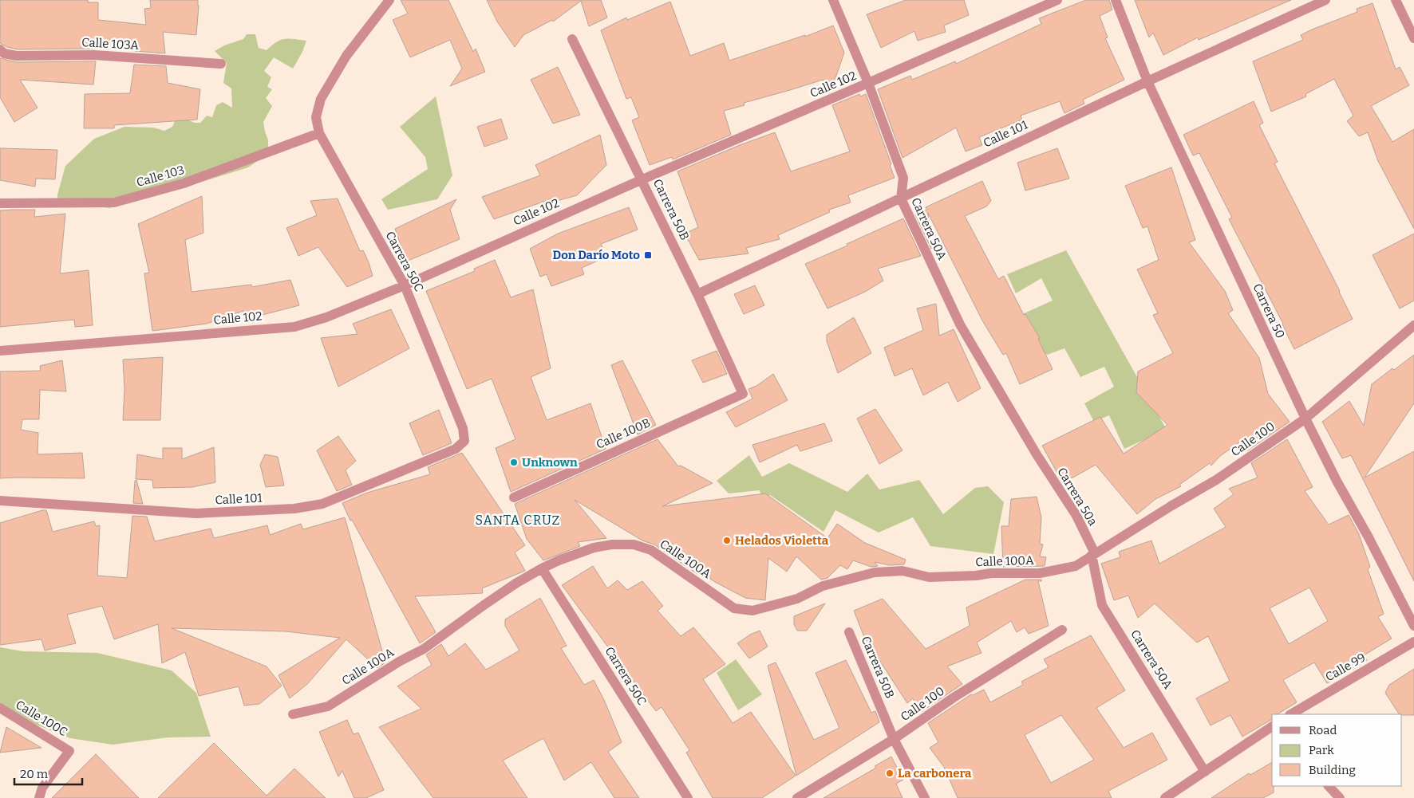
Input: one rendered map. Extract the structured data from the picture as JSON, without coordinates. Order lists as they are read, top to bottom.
{
  "streets": {
    "street": [
      "Calle 103A",
      "Calle 102",
      "Calle 101",
      "Calle 103",
      "Carrera 50B",
      "Carrera 50A",
      "Carrera 50C",
      "Carrera 50",
      "Calle 100B",
      "Calle 100",
      "Carrera 50a",
      "Calle 100A",
      "Calle 99",
      "Calle 100C"
    ]
  },
  "crossings": [
    ["Calle 102", "Carrera 50B"],
    ["Calle 102", "Carrera 50A"],
    ["Calle 102", "Carrera 50C"],
    ["Calle 101", "Carrera 50B"],
    ["Calle 101", "Carrera 50A"],
    ["Calle 101", "Carrera 50C"],
    ["Calle 101", "Carrera 50"],
    ["Calle 103", "Carrera 50C"],
    ["Carrera 50B", "Calle 100B"],
    ["Carrera 50B", "Calle 100"],
    ["Carrera 50A", "Calle 100"],
    ["Carrera 50A", "Carrera 50a"],
    ["Carrera 50A", "Calle 100A"],
    ["Carrera 50C", "Calle 100A"],
    ["Carrera 50", "Calle 100"],
    ["Calle 100", "Carrera 50a"],
    ["Calle 100", "Calle 100A"],
    ["Carrera 50a", "Calle 100A"]
  ],
  "districts": ["SANTA CRUZ"],
  "places": {
    "transit": ["Don Darío Moto"],
    "other": ["Unknown", "Helados Violetta", "La carbonera"]
  },
  "legend": ["Road", "Park", "Building"],
  "scale_bar": "20 m"
}
